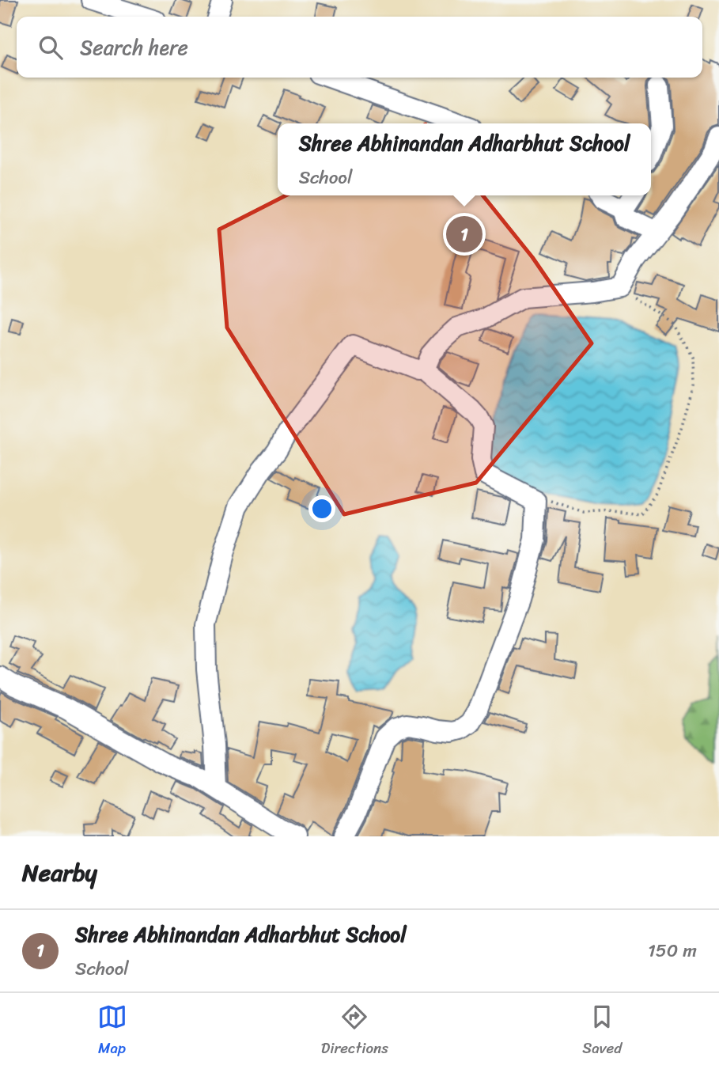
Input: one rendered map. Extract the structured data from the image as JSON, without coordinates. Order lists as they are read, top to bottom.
{
  "page": {
    "search": "Search here",
    "popup": ["Shree Abhinandan Adharbhut School", "School"],
    "pins": "1",
    "heading": "Nearby",
    "list": [
      {
        "mark": "1",
        "name": "Shree Abhinandan Adharbhut School",
        "note": "School",
        "value": "150 m"
      }
    ],
    "nav": ["Map", "Directions", "Saved"]
  }
}
